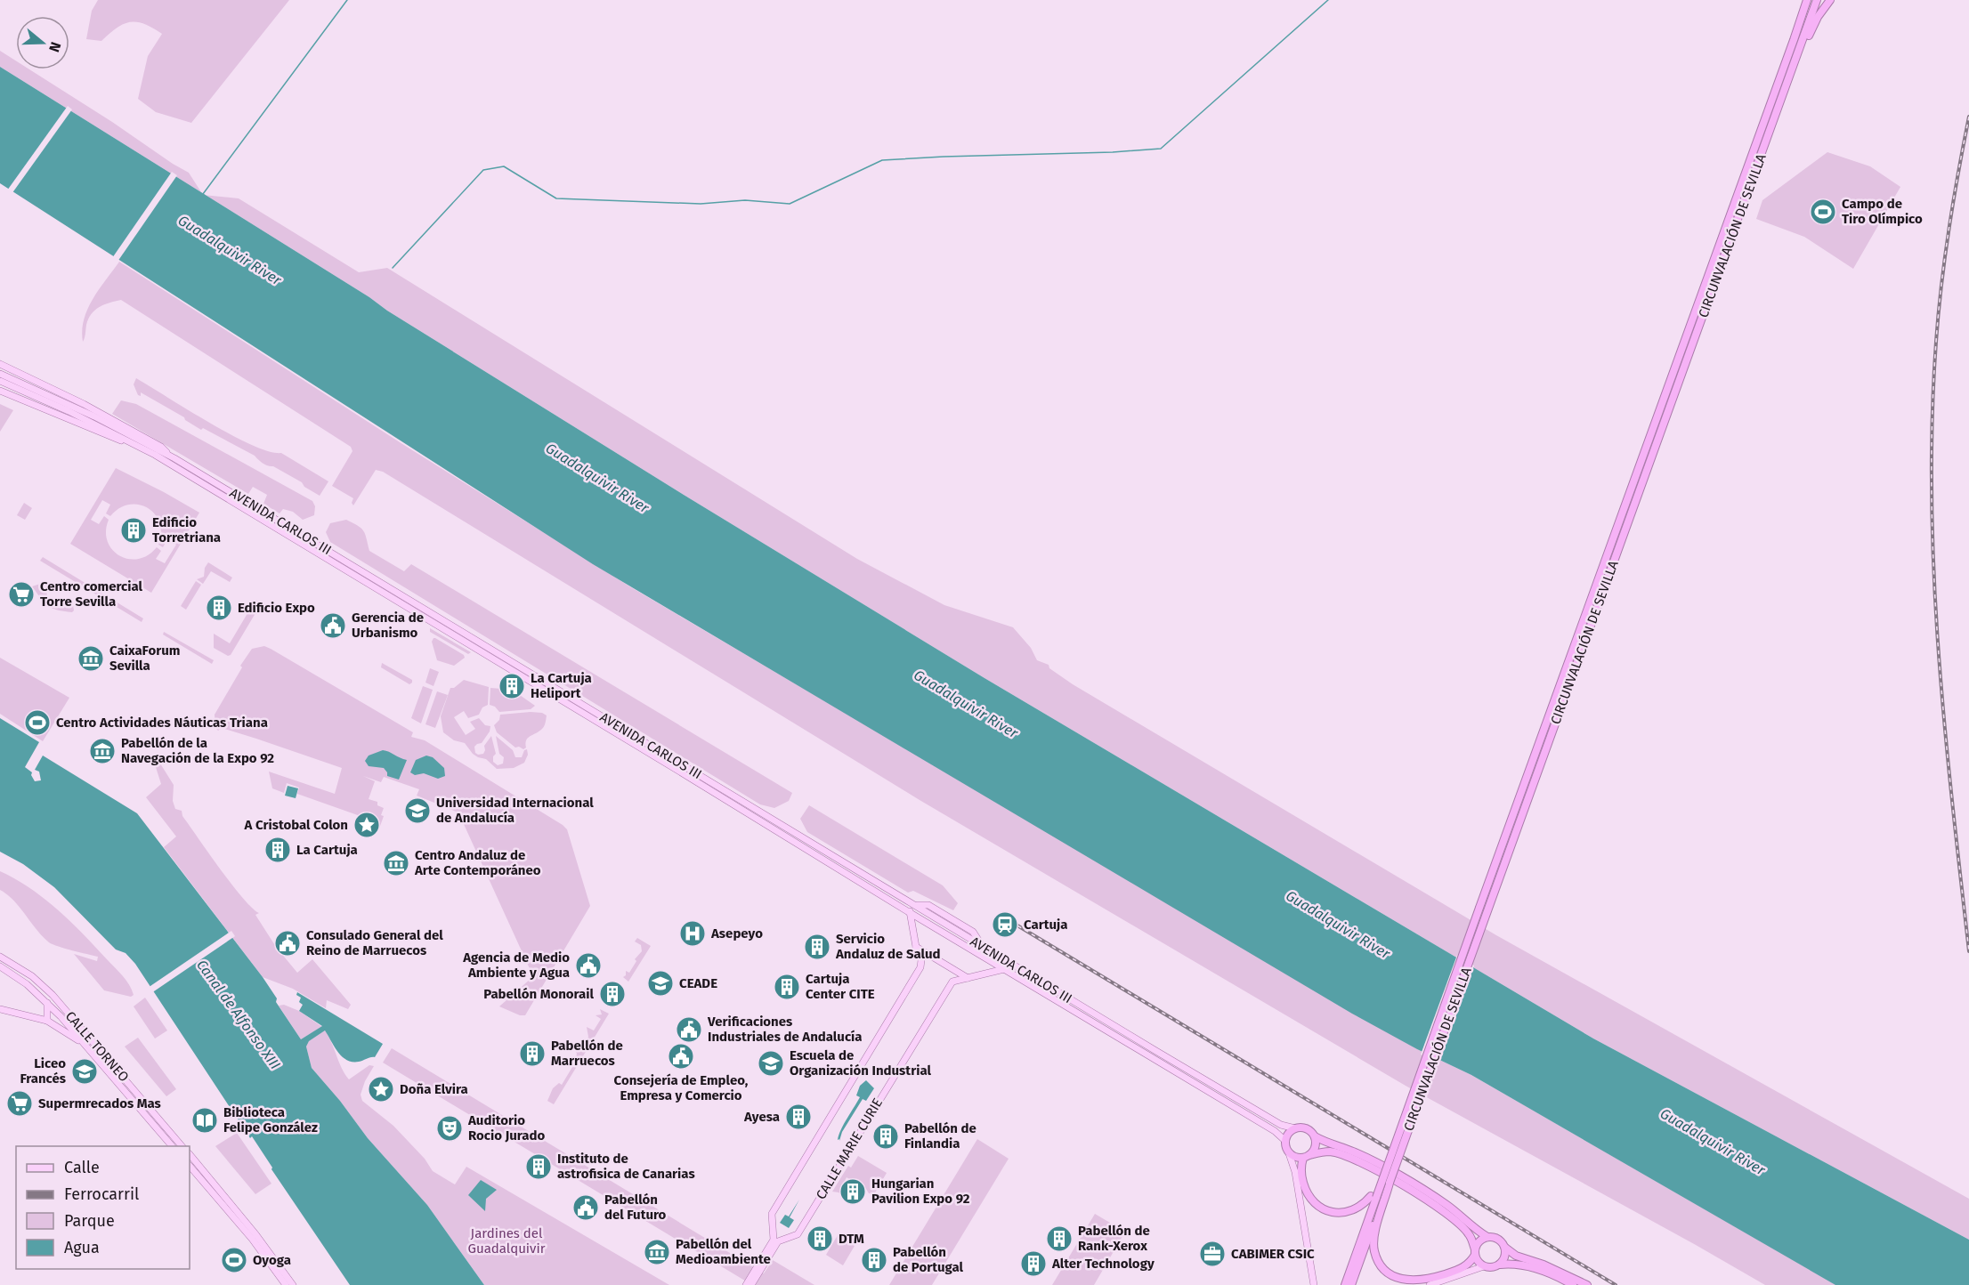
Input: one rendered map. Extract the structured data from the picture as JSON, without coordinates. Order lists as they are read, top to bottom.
{
  "streets": {
    "highway": ["CIRCUNVALACIÓN DE SEVILLA"],
    "main road": ["AVENIDA CARLOS III", "CALLE TORNEO", "CALLE MARIE CURIE"]
  },
  "water": ["Guadalquivir River", "Canal de Alfonso XIII"],
  "parks": ["Jardines del Guadalquivir"],
  "places": {
    "sports": ["Campo de Tiro Olímpico", "Centro Actividades Náuticas Triana", "Oyoga"],
    "building": [
      "Edificio Torretriana",
      "Edificio Expo",
      "La Cartuja Heliport",
      "La Cartuja",
      "Servicio Andaluz de Salud",
      "Cartuja Center CITE",
      "Pabellón Monorail",
      "Pabellón de Marruecos",
      "Ayesa",
      "Pabellón de Finlandia",
      "Instituto de astrofisica de Canarias",
      "Hungarian Pavilion Expo 92",
      "DTM",
      "Pabellón de Rank-Xerox",
      "Pabellón de Portugal",
      "Alter Technology"
    ],
    "supermarket": ["Centro comercial Torre Sevilla", "Supermrecados Mas"],
    "public building": [
      "Gerencia de Urbanismo",
      "Consulado General del Reino de Marruecos",
      "Agencia de Medio Ambiente y Agua",
      "Verificaciones Industriales de Andalucía",
      "Consejería de Empleo, Empresa y Comercio",
      "Pabellón del Futuro"
    ],
    "museum": [
      "CaixaForum Sevilla",
      "Pabellón de la Navegación de la Expo 92",
      "Centro Andaluz de Arte Contemporáneo",
      "Pabellón del Medioambiente"
    ],
    "school or university": [
      "Universidad Internacional de Andalucía",
      "CEADE",
      "Escuela de Organización Industrial",
      "Liceo Francés"
    ],
    "place": ["A Cristobal Colon", "Doña Elvira"],
    "station": ["Cartuja"],
    "hospital": ["Asepeyo"],
    "library": ["Biblioteca Felipe González"],
    "theatre": ["Auditorio Rocio Jurado"],
    "office": ["CABIMER CSIC"]
  },
  "legend": [
    "Calle",
    "Ferrocarril",
    "Parque",
    "Agua"
  ],
  "north": "right"
}
